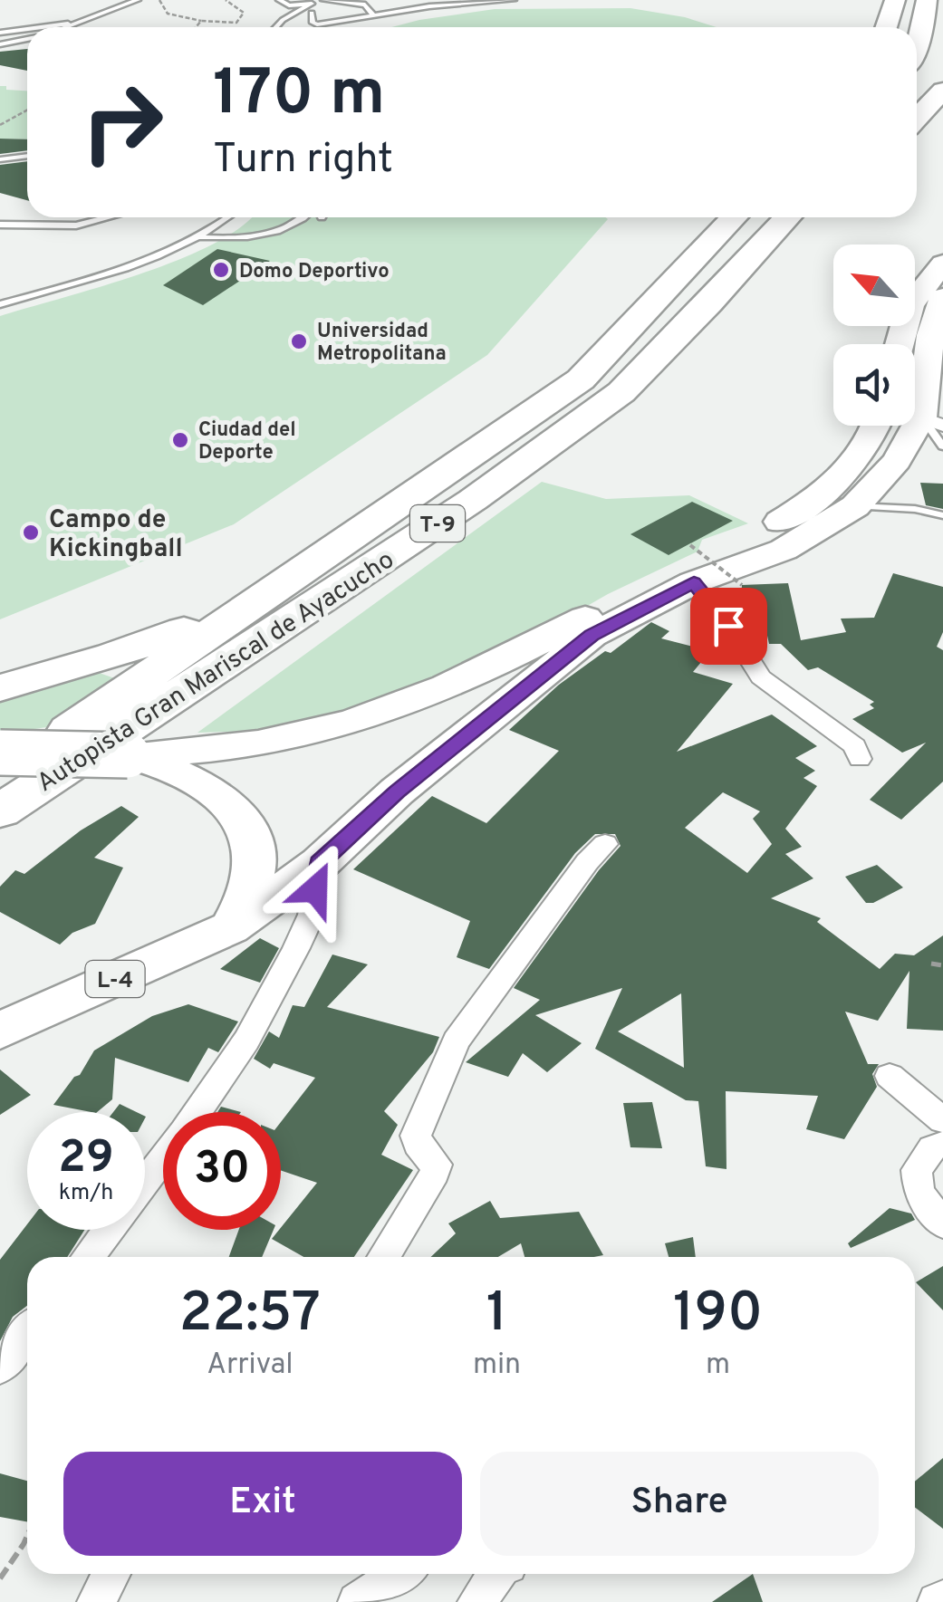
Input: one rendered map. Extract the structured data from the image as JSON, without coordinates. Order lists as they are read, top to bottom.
{
  "streets": {
    "highway": ["T-9", "Autopista Gran Mariscal de Ayacucho"],
    "main road": ["L-4"]
  },
  "places": [
    "Domo Deportivo",
    "Universidad Metropolitana",
    "Ciudad del Deporte",
    "Campo de Kickingball"
  ],
  "north": "top left",
  "page": {
    "turn": ["170 m", "Turn right"],
    "speed": "29 km/h",
    "limit": "30",
    "eta": [
      "22:57",
      "Arrival",
      "1",
      "min",
      "190",
      "m"
    ],
    "buttons": ["Exit", "Share"]
  }
}
